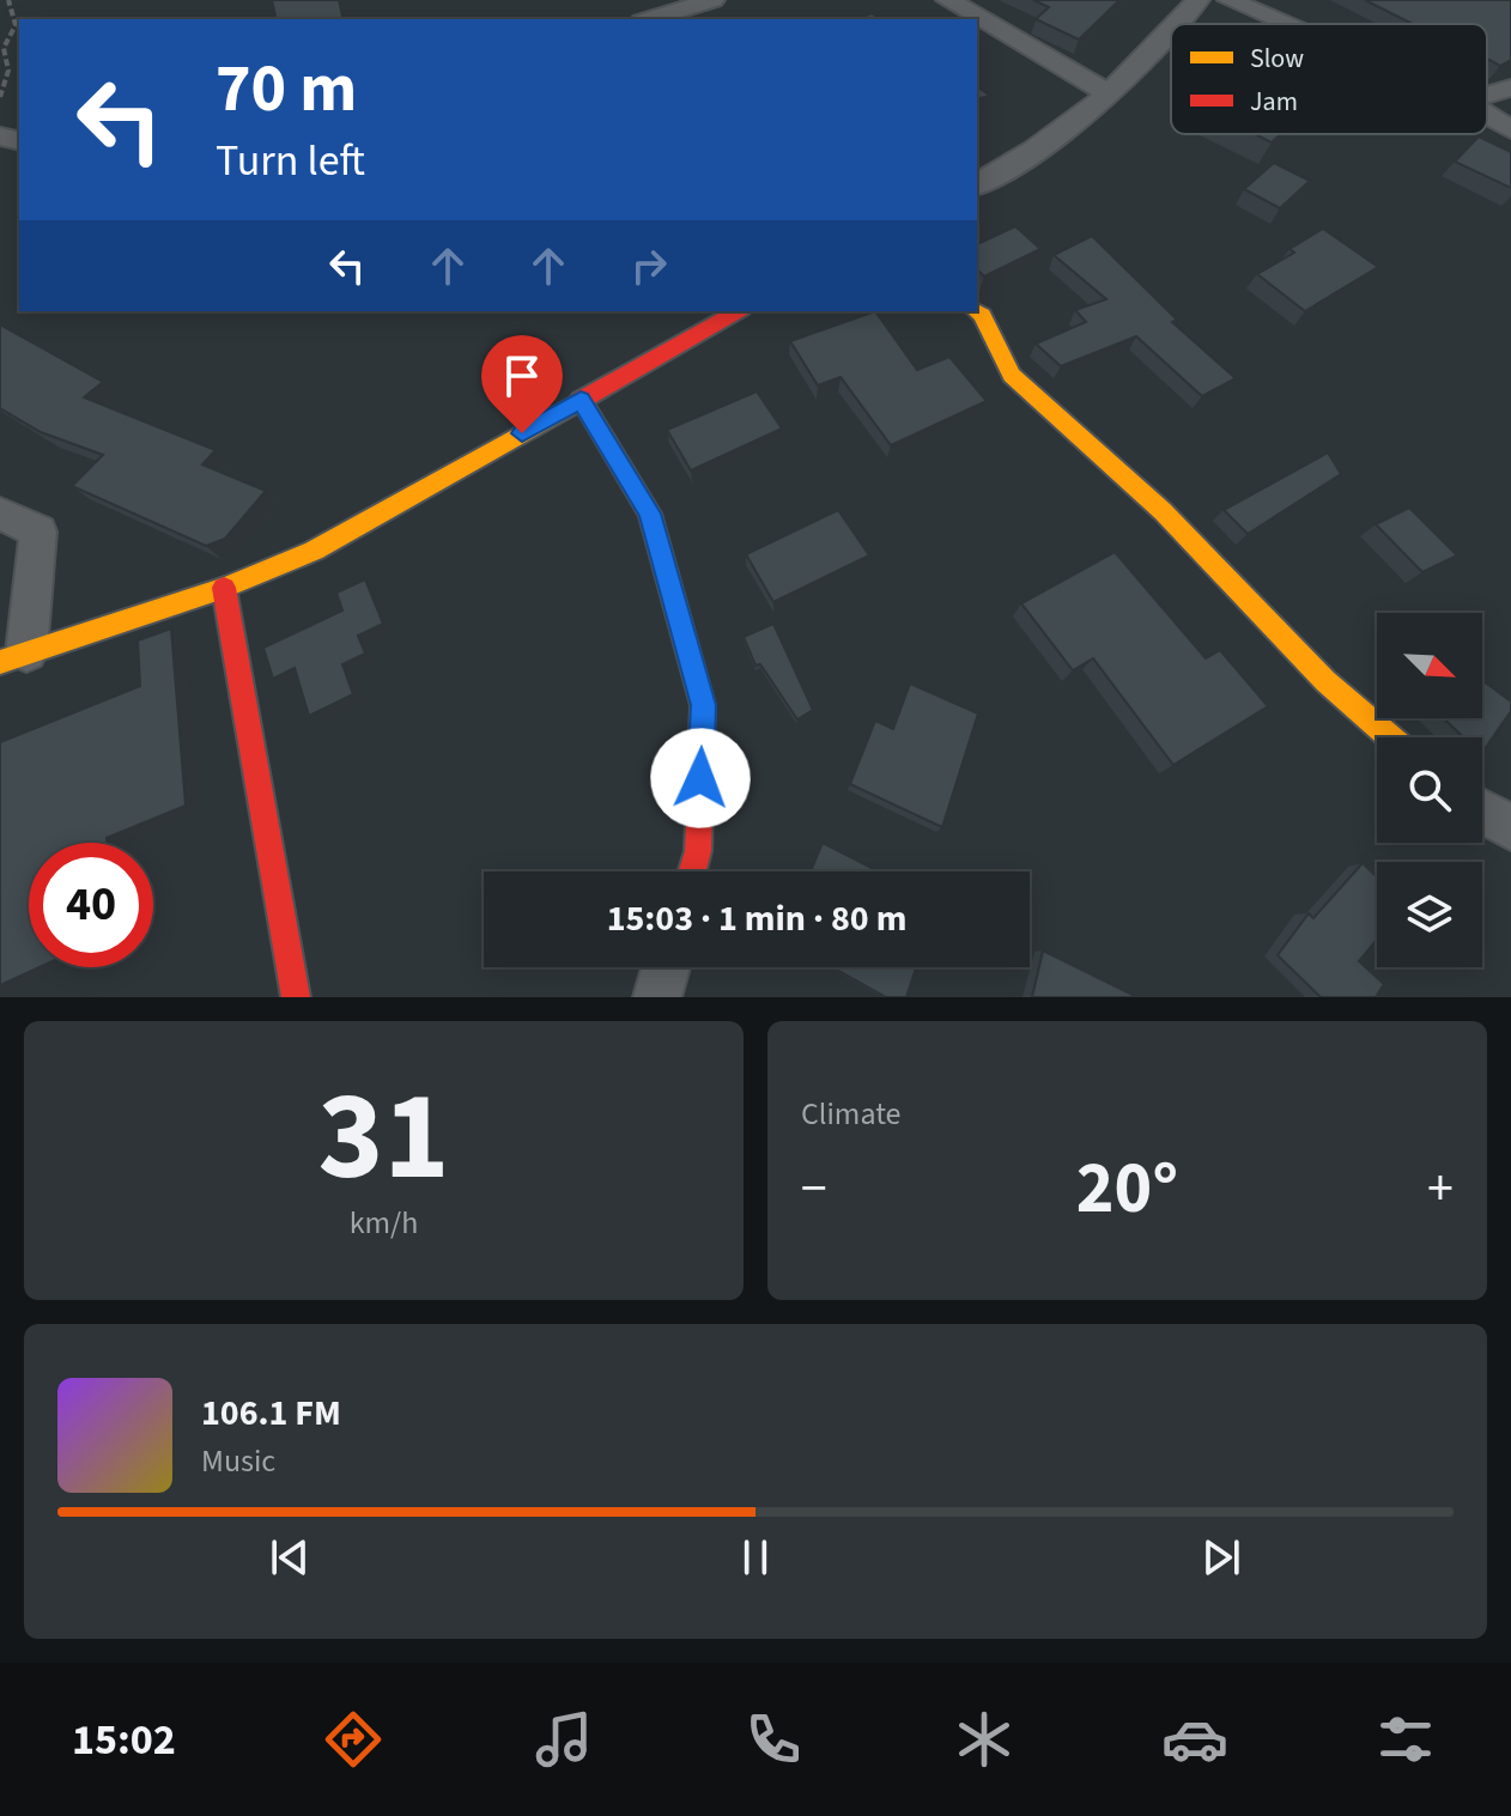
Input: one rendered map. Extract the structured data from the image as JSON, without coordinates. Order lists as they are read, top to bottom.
{
  "legend": ["Slow", "Jam"],
  "north": "bottom right",
  "page": {
    "turn": ["70 m", "Turn left"],
    "limit": "40",
    "trip": "15:03 · 1 min · 80 m",
    "tile": [
      ["31", "km/h"],
      "Climate"
    ],
    "heat": ["−", "20°", "+"],
    "song": ["106.1 FM", "Music"],
    "tabs": "15:02"
  }
}
